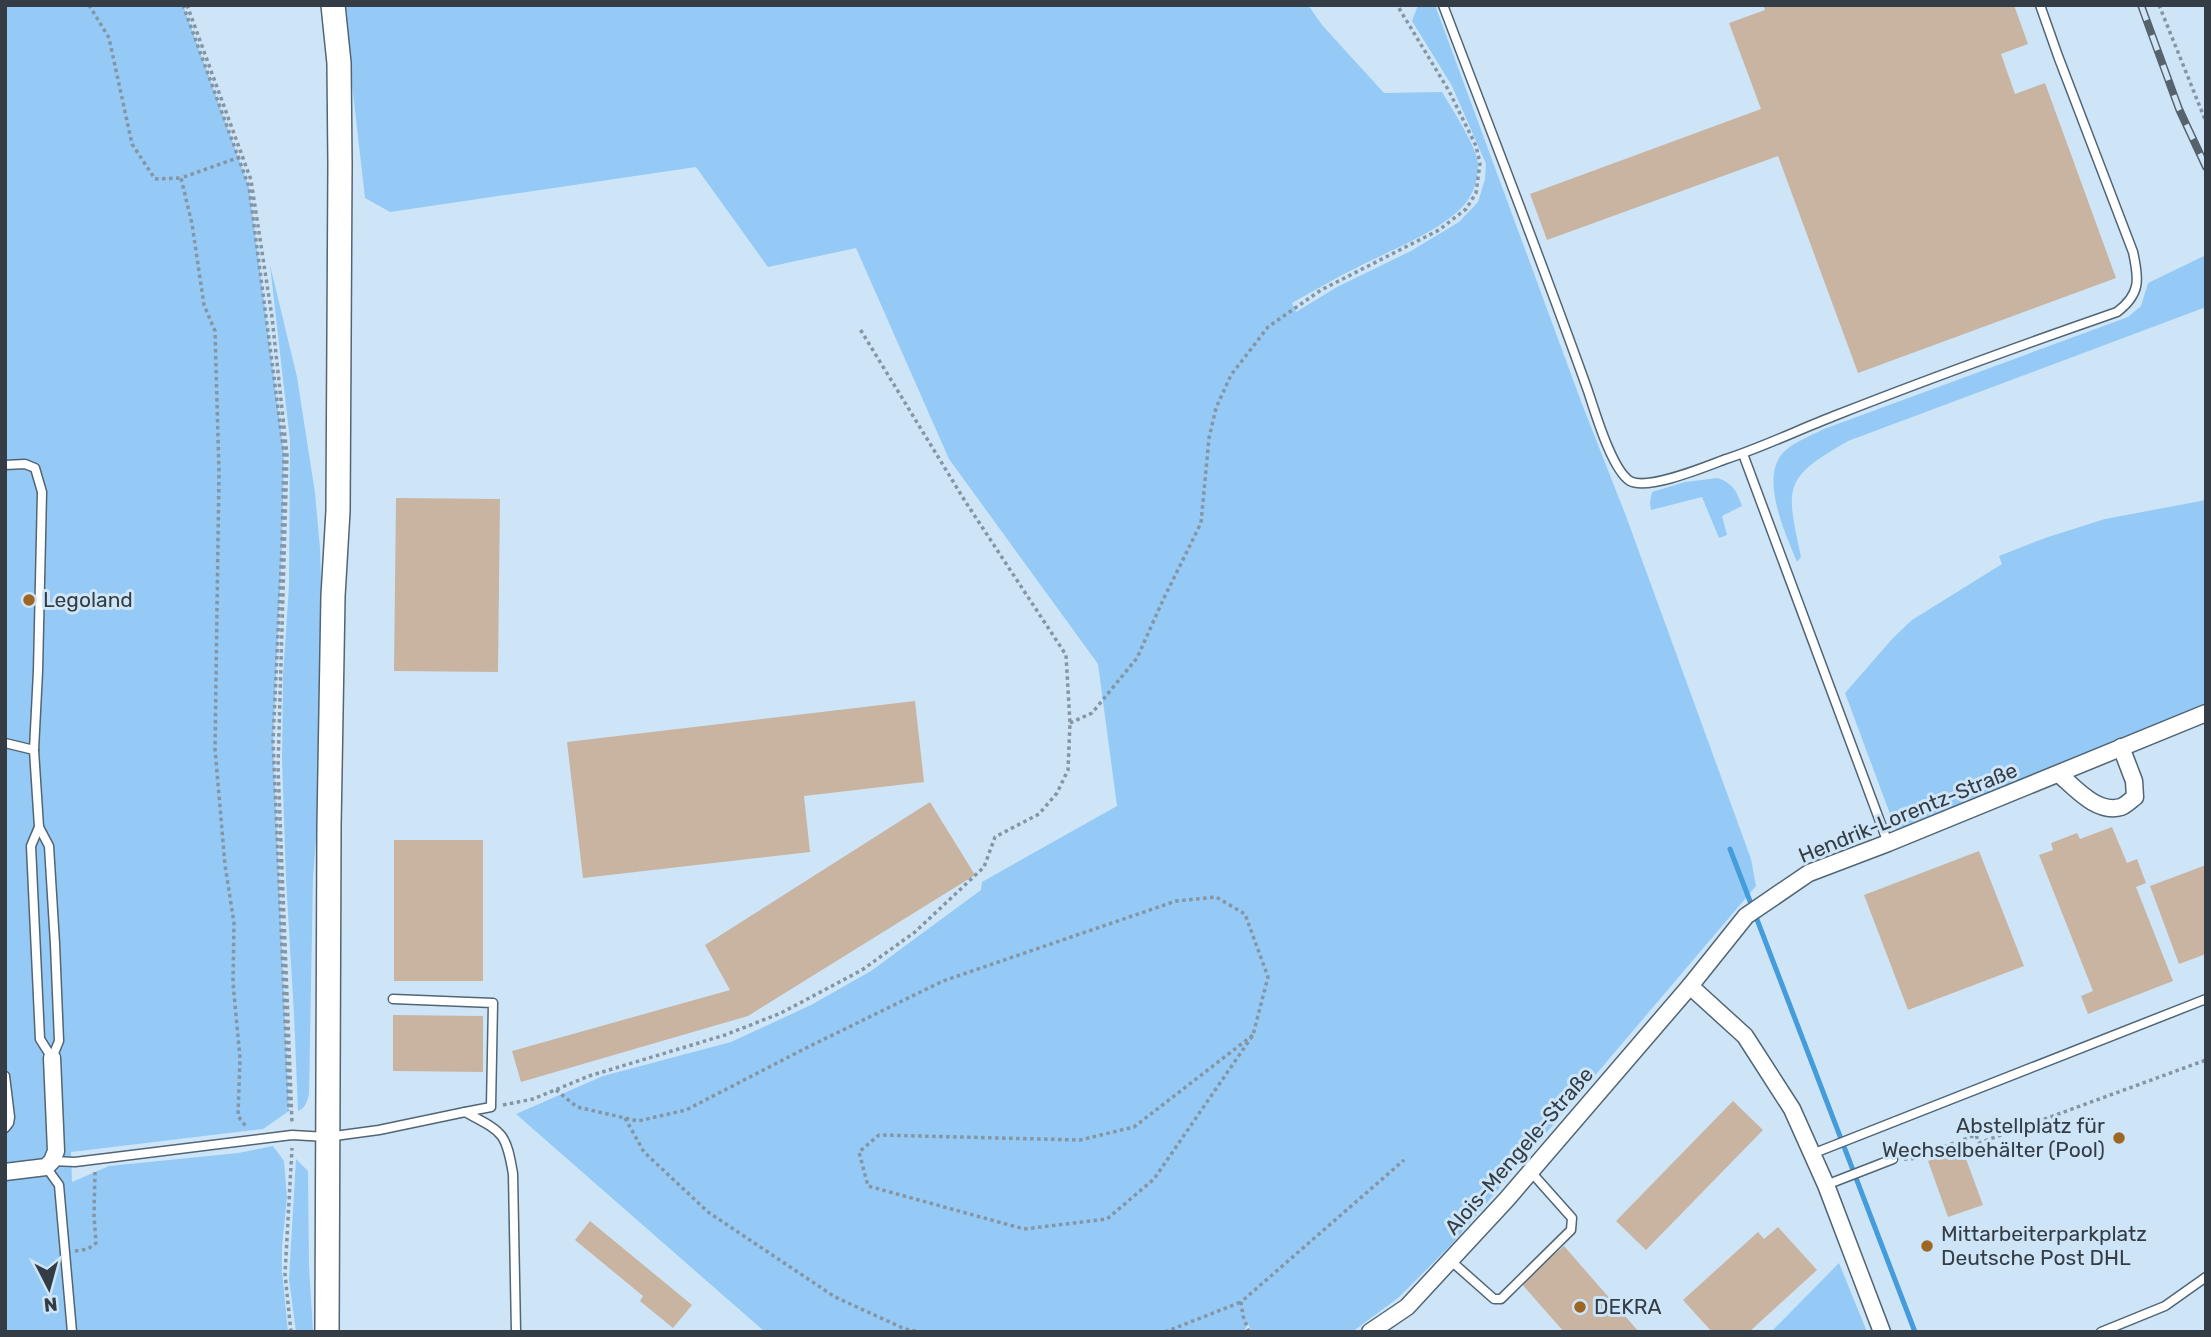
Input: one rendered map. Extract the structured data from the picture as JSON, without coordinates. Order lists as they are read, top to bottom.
{
  "streets": {
    "street": ["Hendrik-Lorentz-Straße", "Alois-Mengele-Straße"]
  },
  "crossings": [
    ["Hendrik-Lorentz-Straße", "Alois-Mengele-Straße"]
  ],
  "places": [
    "Legoland",
    "Abstellplatz für Wechselbehälter (Pool)",
    "Mittarbeiterparkplatz Deutsche Post DHL",
    "DEKRA"
  ],
  "north": "bottom"
}
